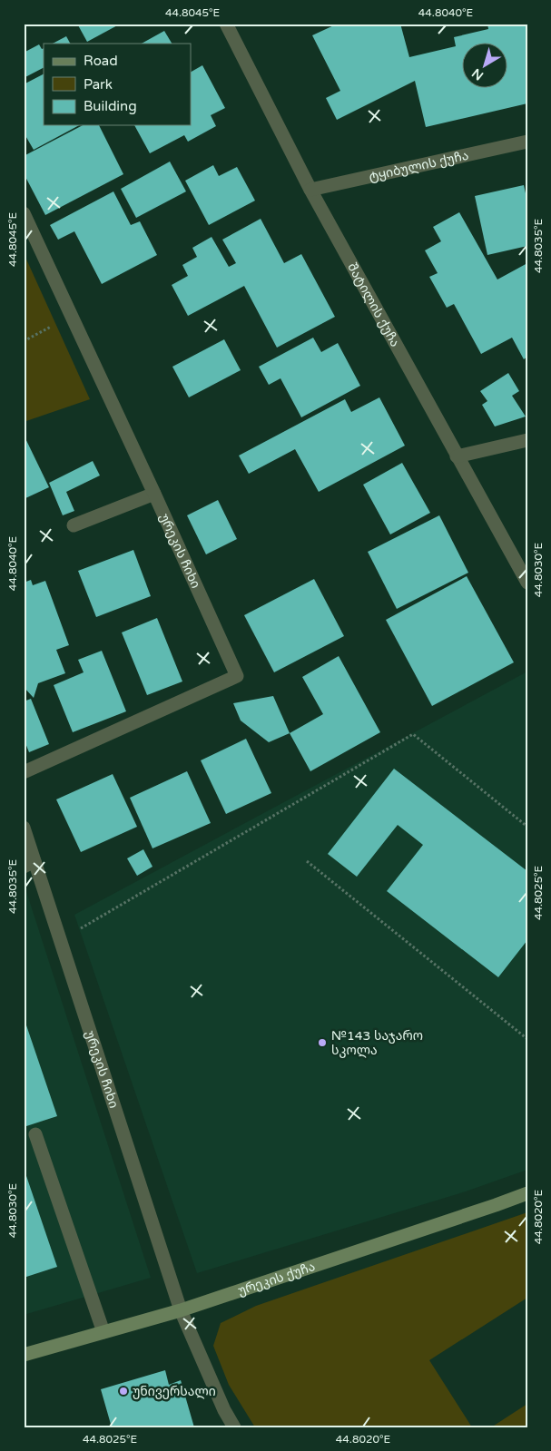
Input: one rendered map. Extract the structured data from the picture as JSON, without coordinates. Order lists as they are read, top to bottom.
{
  "streets": {
    "street": [
      "ტყიბულის ქუჩა",
      "შატილის ქუჩა",
      "ურეკის ჩიხი",
      "ურეკის ქუჩა"
    ]
  },
  "crossings": [
    ["ტყიბულის ქუჩა", "შატილის ქუჩა"],
    ["ურეკის ჩიხი", "ურეკის ქუჩა"]
  ],
  "places": ["№143 საჯარო სკოლა", "უნივერსალი"],
  "legend": ["Road", "Park", "Building"],
  "north": "bottom left",
  "coordinates": [
    "44.8045°E",
    "44.8040°E",
    "44.8035°E",
    "44.8030°E",
    "44.8025°E",
    "44.8020°E"
  ]
}
